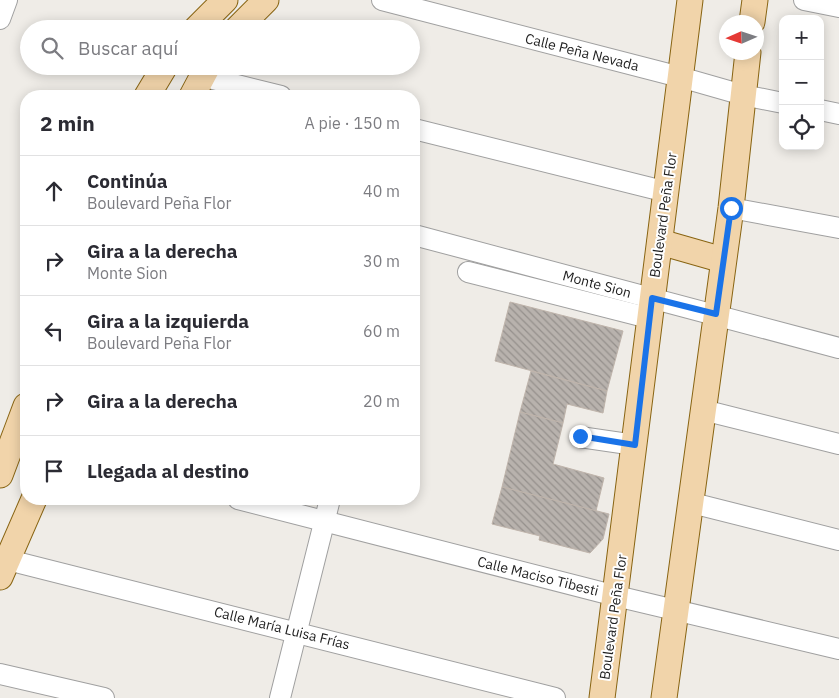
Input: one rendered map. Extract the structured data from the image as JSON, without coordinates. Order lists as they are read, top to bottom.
{
  "streets": {
    "main road": ["Boulevard Peña Flor"],
    "street": [
      "Calle Peña Nevada",
      "Monte Sion",
      "Calle Maciso Tibesti",
      "Calle María Luisa Frías"
    ]
  },
  "crossings": [
    ["Calle Peña Nevada", "Boulevard Peña Flor"],
    ["Boulevard Peña Flor", "Monte Sion"],
    ["Boulevard Peña Flor", "Calle Maciso Tibesti"]
  ],
  "north": "left",
  "page": {
    "map_buttons": ["+", "−"],
    "search": "Buscar aquí",
    "heading": ["2 min", "A pie · 150 m"],
    "list": [
      ["Continúa", "Boulevard Peña Flor", "40 m"],
      ["Gira a la derecha", "Monte Sion", "30 m"],
      ["Gira a la izquierda", "Boulevard Peña Flor", "60 m"],
      ["Gira a la derecha", "20 m"],
      "Llegada al destino"
    ]
  }
}
